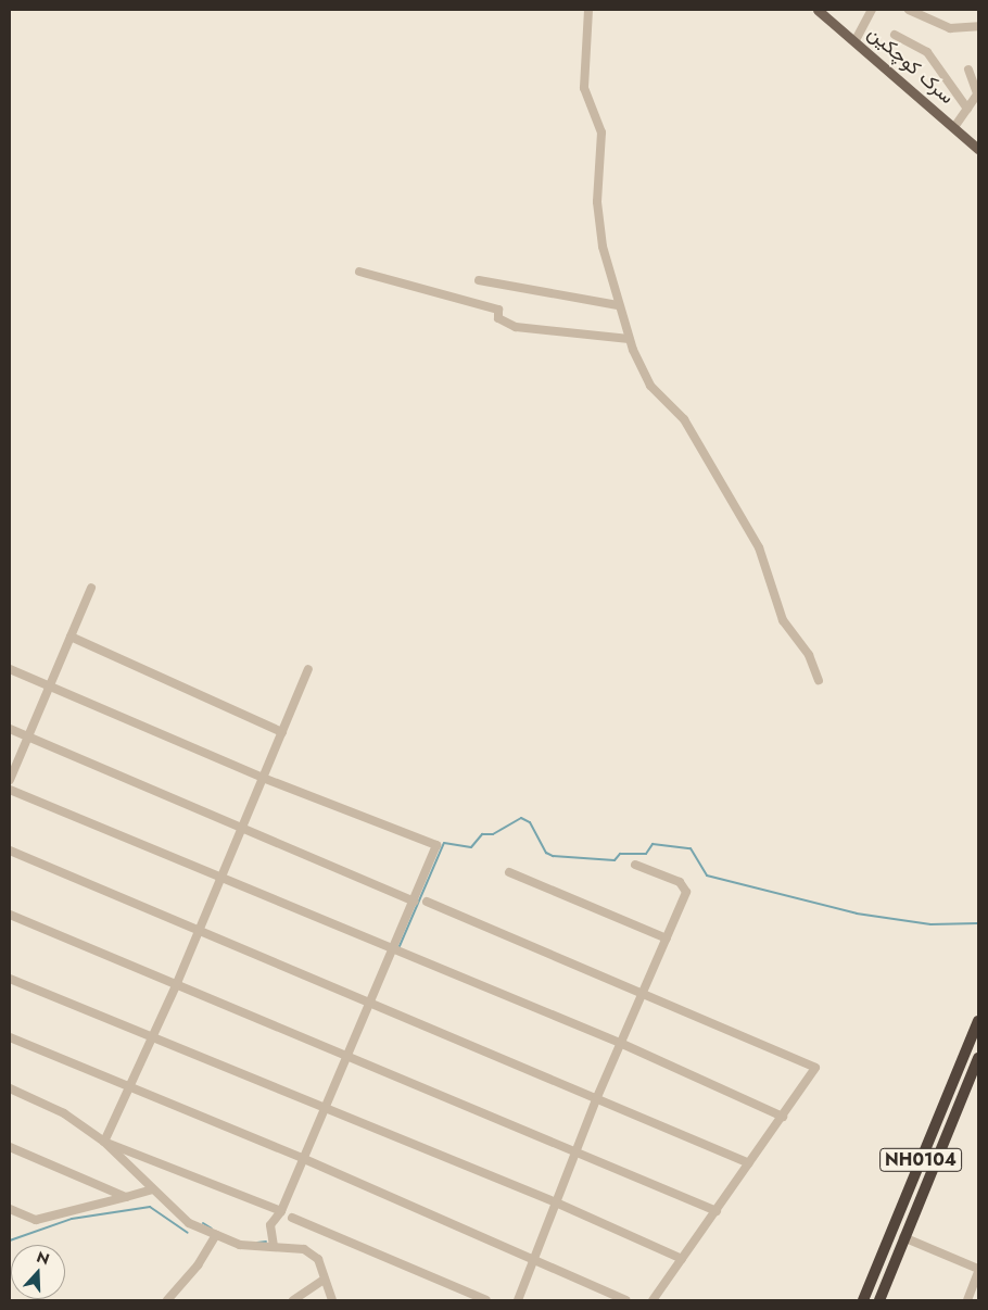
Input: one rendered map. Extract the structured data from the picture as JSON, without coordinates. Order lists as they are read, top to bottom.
{
  "streets": {
    "highway": ["NH0104"],
    "main road": ["سرک کوچکین"]
  },
  "north": "top"
}
